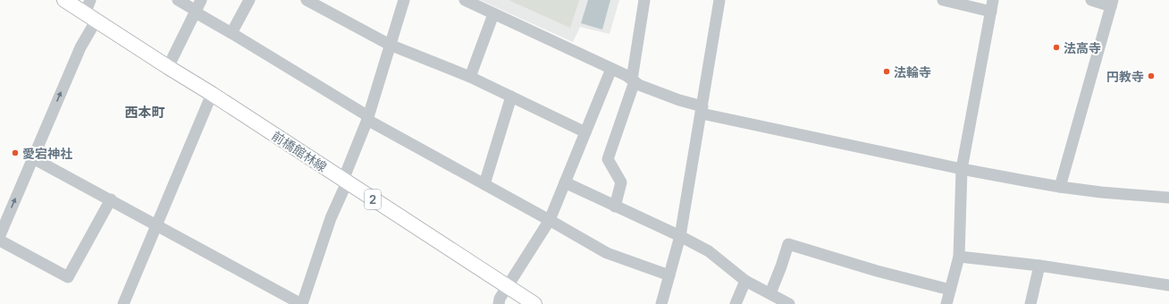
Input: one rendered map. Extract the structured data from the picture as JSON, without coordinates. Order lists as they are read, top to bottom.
{
  "streets": {
    "main road": ["前橋館林線", "2"]
  },
  "districts": ["西本町"],
  "places": [
    "法高寺",
    "法輪寺",
    "円教寺",
    "愛宕神社"
  ]
}
